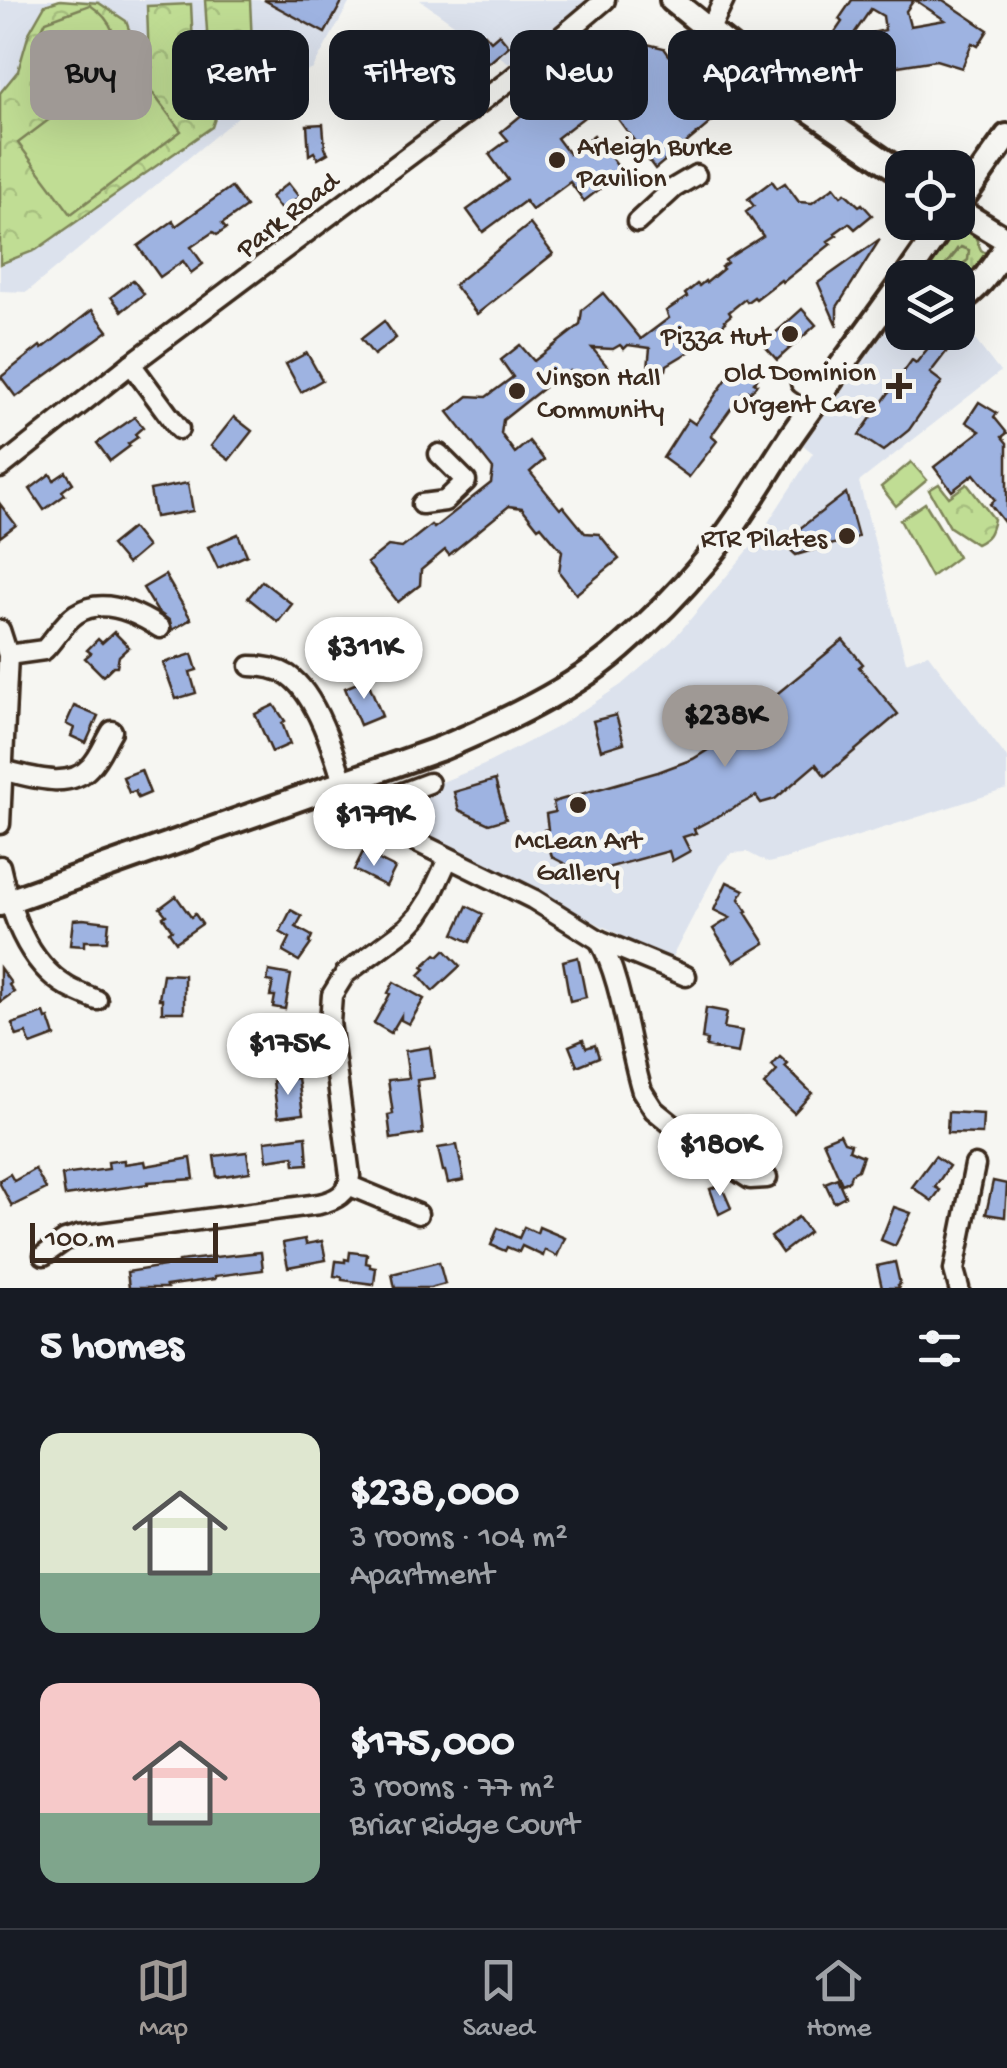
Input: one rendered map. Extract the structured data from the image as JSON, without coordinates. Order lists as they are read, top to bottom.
{
  "streets": {
    "street": ["Park Road"]
  },
  "places": {
    "other": [
      "Arleigh Burke Pavilion",
      "Pizza Hut",
      "Vinson Hall Community",
      "RTR Pilates",
      "McLean Art Gallery"
    ],
    "health": ["Old Dominion Urgent Care"]
  },
  "scale_bar": "100 m",
  "page": {
    "chip": [
      "Buy",
      "Rent",
      "Filters",
      "New",
      "Apartment"
    ],
    "price": [
      "$311K",
      "$238K",
      "$179K",
      "$175K",
      "$180K"
    ],
    "scale": "100 m",
    "heading": "5 homes",
    "list": [
      {
        "name": "$238,000",
        "note": "3 rooms · 104 m² · Apartment"
      },
      {
        "name": "$175,000",
        "note": "3 rooms · 77 m² · Briar Ridge Court"
      }
    ],
    "tabs": ["Map", "Saved", "Home"]
  }
}
